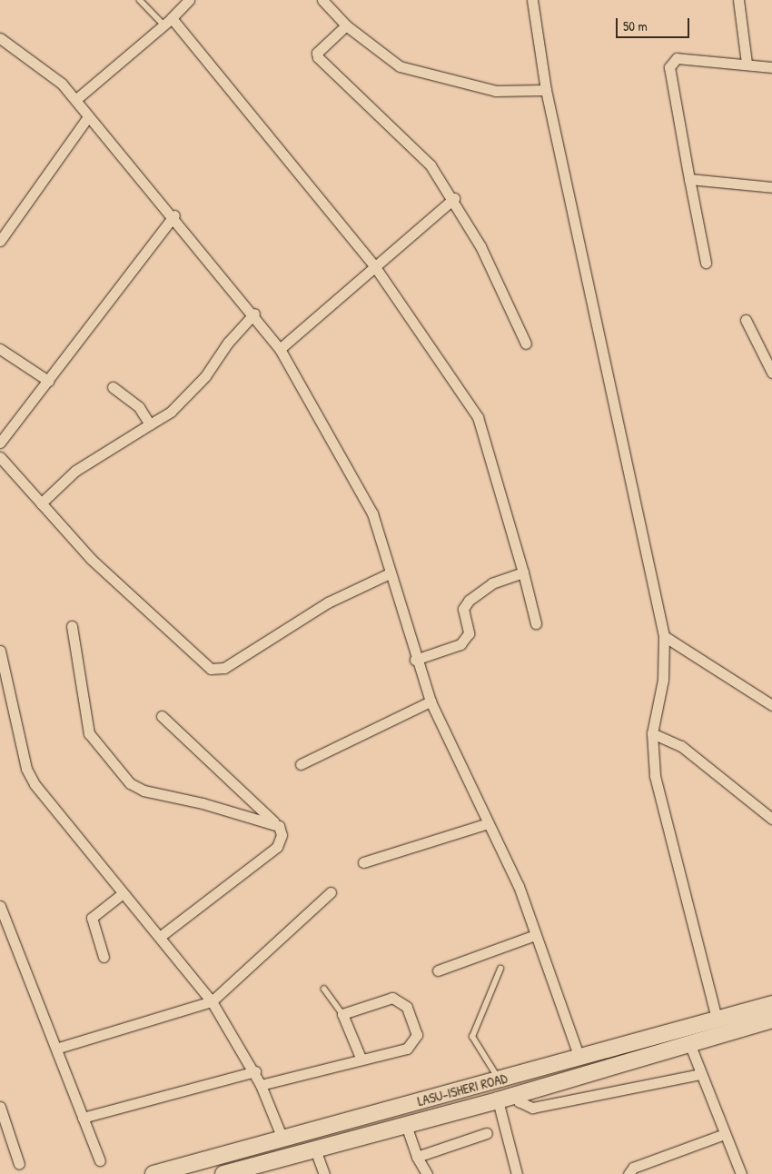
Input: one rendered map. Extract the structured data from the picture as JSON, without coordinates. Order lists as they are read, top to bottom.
{
  "streets": {
    "main road": ["LASU-ISHERI ROAD"]
  },
  "scale_bar": "50 m"
}
